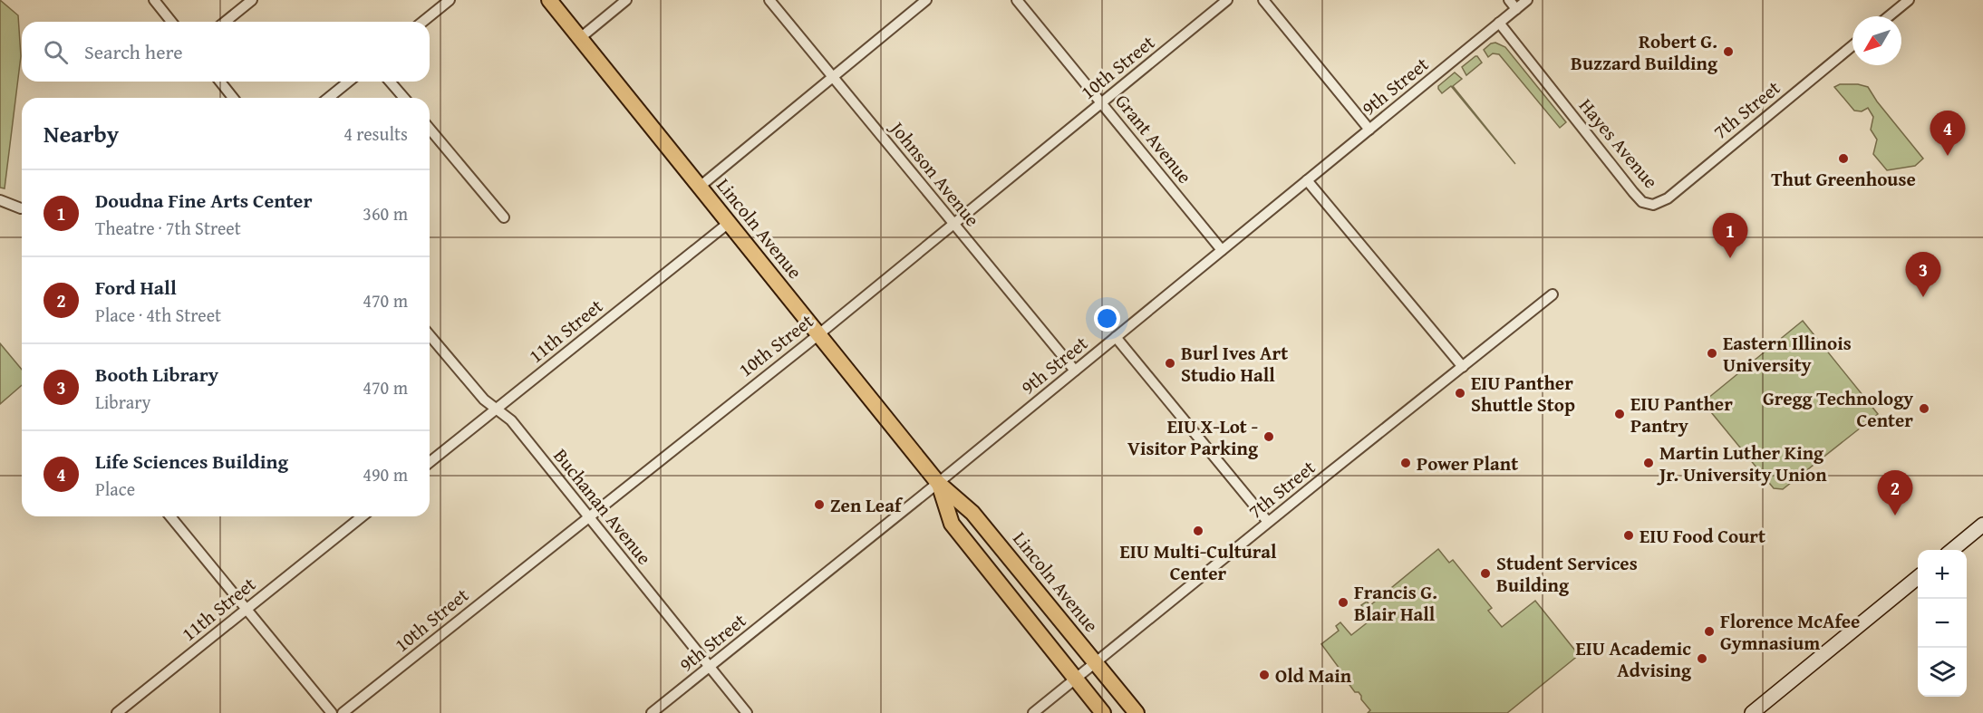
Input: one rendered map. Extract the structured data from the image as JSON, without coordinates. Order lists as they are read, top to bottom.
{
  "streets": {
    "main road": ["Lincoln Avenue"],
    "street": [
      "10th Street",
      "9th Street",
      "7th Street",
      "Grant Avenue",
      "Hayes Avenue",
      "Johnson Avenue",
      "11th Street",
      "Buchanan Avenue"
    ]
  },
  "crossings": [
    ["10th Street", "Grant Avenue"],
    ["10th Street", "Johnson Avenue"],
    ["10th Street", "Lincoln Avenue"],
    ["10th Street", "Buchanan Avenue"],
    ["9th Street", "Grant Avenue"],
    ["9th Street", "Hayes Avenue"],
    ["9th Street", "Johnson Avenue"],
    ["9th Street", "Lincoln Avenue"],
    ["9th Street", "Buchanan Avenue"],
    ["7th Street", "Hayes Avenue"],
    ["7th Street", "Lincoln Avenue"],
    ["Lincoln Avenue", "11th Street"],
    ["11th Street", "Buchanan Avenue"]
  ],
  "places": [
    "Robert G. Buzzard Building",
    "Thut Greenhouse",
    "Eastern Illinois University",
    "Burl Ives Art Studio Hall",
    "EIU Panther Shuttle Stop",
    "Gregg Technology Center",
    "EIU Panther Pantry",
    "EIU X-Lot - Visitor Parking",
    "Power Plant",
    "Martin Luther King Jr. University Union",
    "Zen Leaf",
    "EIU Multi-Cultural Center",
    "EIU Food Court",
    "Student Services Building",
    "Francis G. Blair Hall",
    "Florence McAfee Gymnasium",
    "EIU Academic Advising",
    "Old Main"
  ],
  "north": "bottom left",
  "page": {
    "search": "Search here",
    "heading": ["Nearby", "4 results"],
    "pins": [
      "4",
      "1",
      "3",
      "2"
    ],
    "list": [
      {
        "mark": "1",
        "name": "Doudna Fine Arts Center",
        "note": "Theatre · 7th Street",
        "value": "360 m"
      },
      {
        "mark": "2",
        "name": "Ford Hall",
        "note": "Place · 4th Street",
        "value": "470 m"
      },
      {
        "mark": "3",
        "name": "Booth Library",
        "note": "Library",
        "value": "470 m"
      },
      {
        "mark": "4",
        "name": "Life Sciences Building",
        "note": "Place",
        "value": "490 m"
      }
    ],
    "map_buttons": ["+", "−"]
  }
}
